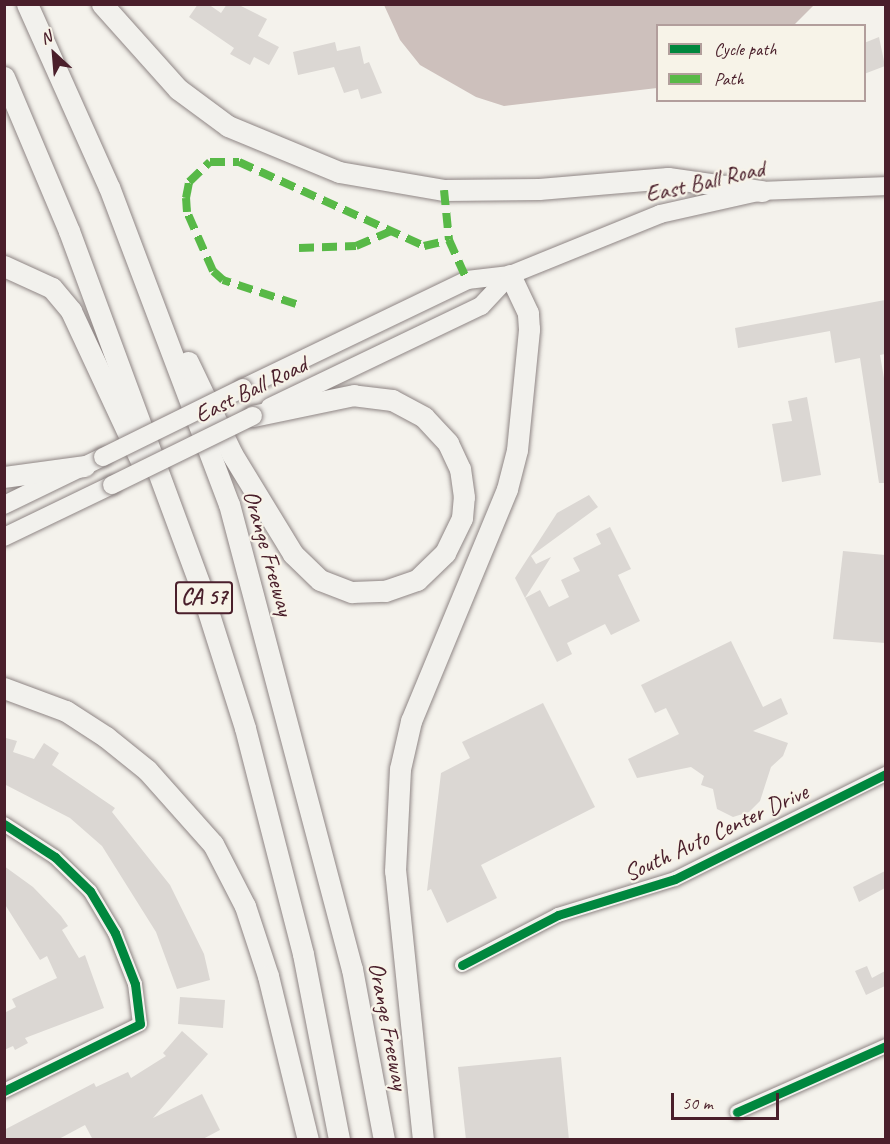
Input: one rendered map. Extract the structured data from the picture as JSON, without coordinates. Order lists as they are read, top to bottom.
{
  "streets": {
    "highway": ["Orange Freeway", "CA 57"],
    "main road": ["East Ball Road"],
    "street": ["South Auto Center Drive"]
  },
  "legend": ["Cycle path", "Path"],
  "scale_bar": "50 m",
  "north": "top left"
}
